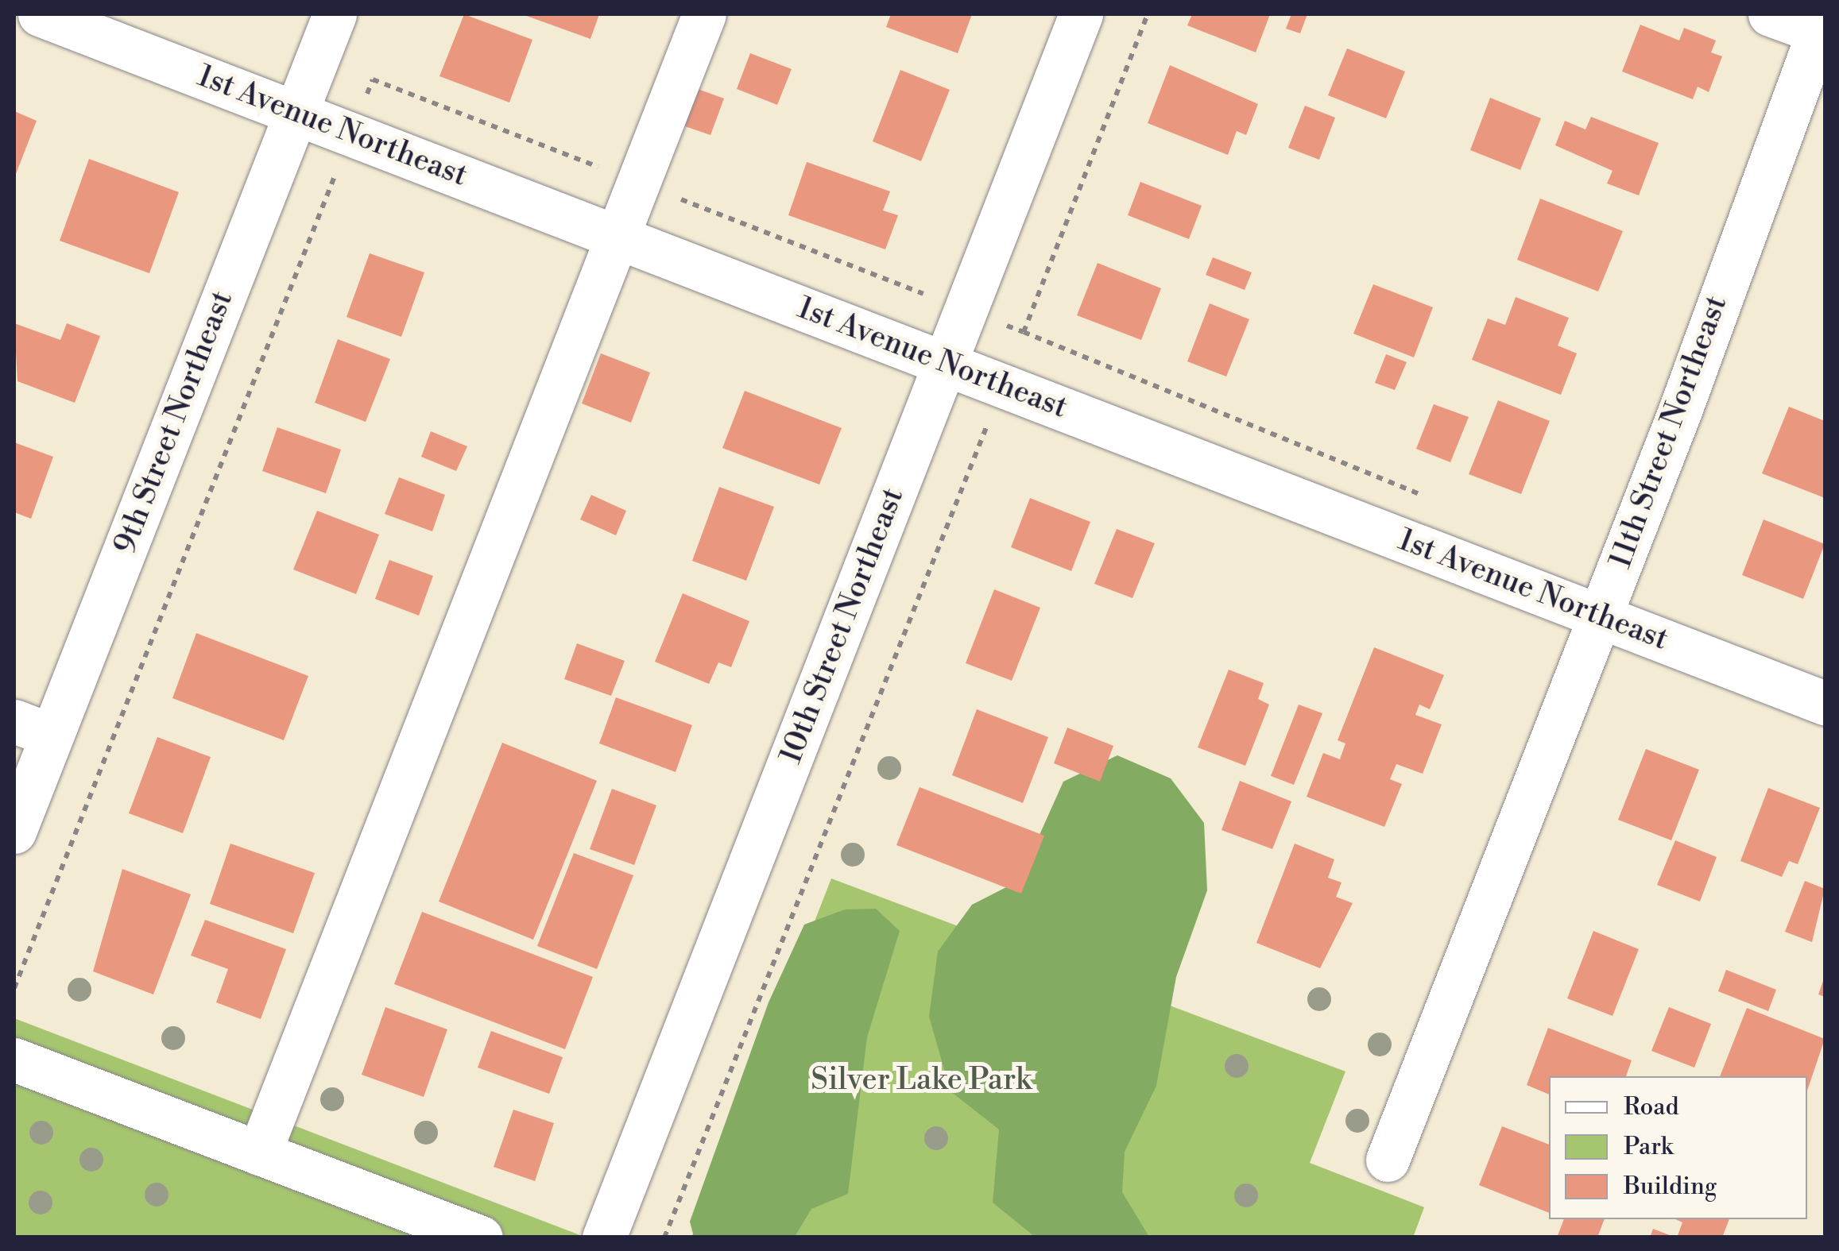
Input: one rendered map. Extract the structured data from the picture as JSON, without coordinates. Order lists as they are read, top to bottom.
{
  "streets": {
    "street": [
      "1st Avenue Northeast",
      "9th Street Northeast",
      "11th Street Northeast",
      "10th Street Northeast"
    ]
  },
  "crossings": [
    ["1st Avenue Northeast", "9th Street Northeast"],
    ["1st Avenue Northeast", "11th Street Northeast"],
    ["1st Avenue Northeast", "10th Street Northeast"]
  ],
  "parks": ["Silver Lake Park"],
  "legend": ["Road", "Park", "Building"]
}
